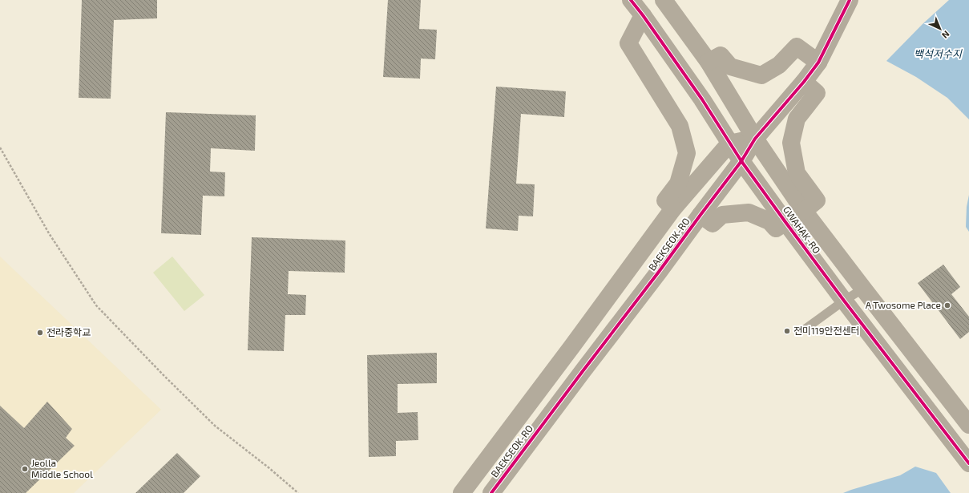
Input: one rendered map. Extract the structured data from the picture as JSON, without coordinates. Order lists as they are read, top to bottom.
{
  "streets": {
    "street": ["GWAHAK-RO", "BAEKSEOK-RO"]
  },
  "crossings": [
    ["GWAHAK-RO", "BAEKSEOK-RO"]
  ],
  "water": ["백석저수지"],
  "places": [
    "A Twosome Place",
    "전미119안전센터",
    "전라중학교",
    "Jeolla Middle School"
  ],
  "north": "bottom right"
}
